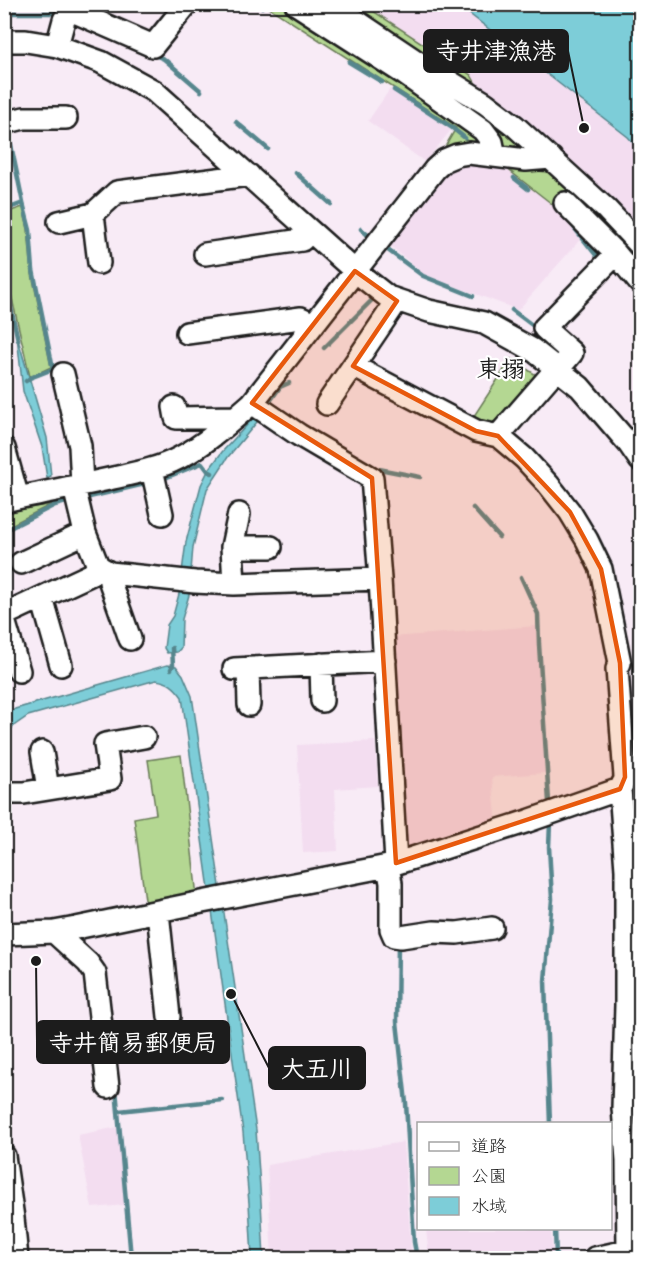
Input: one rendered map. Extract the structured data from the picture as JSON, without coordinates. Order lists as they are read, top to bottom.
{
  "districts": ["東搦"],
  "places": ["寺井津漁港", "寺井簡易郵便局", "大五川"],
  "legend": ["道路", "公園", "水域"]
}
